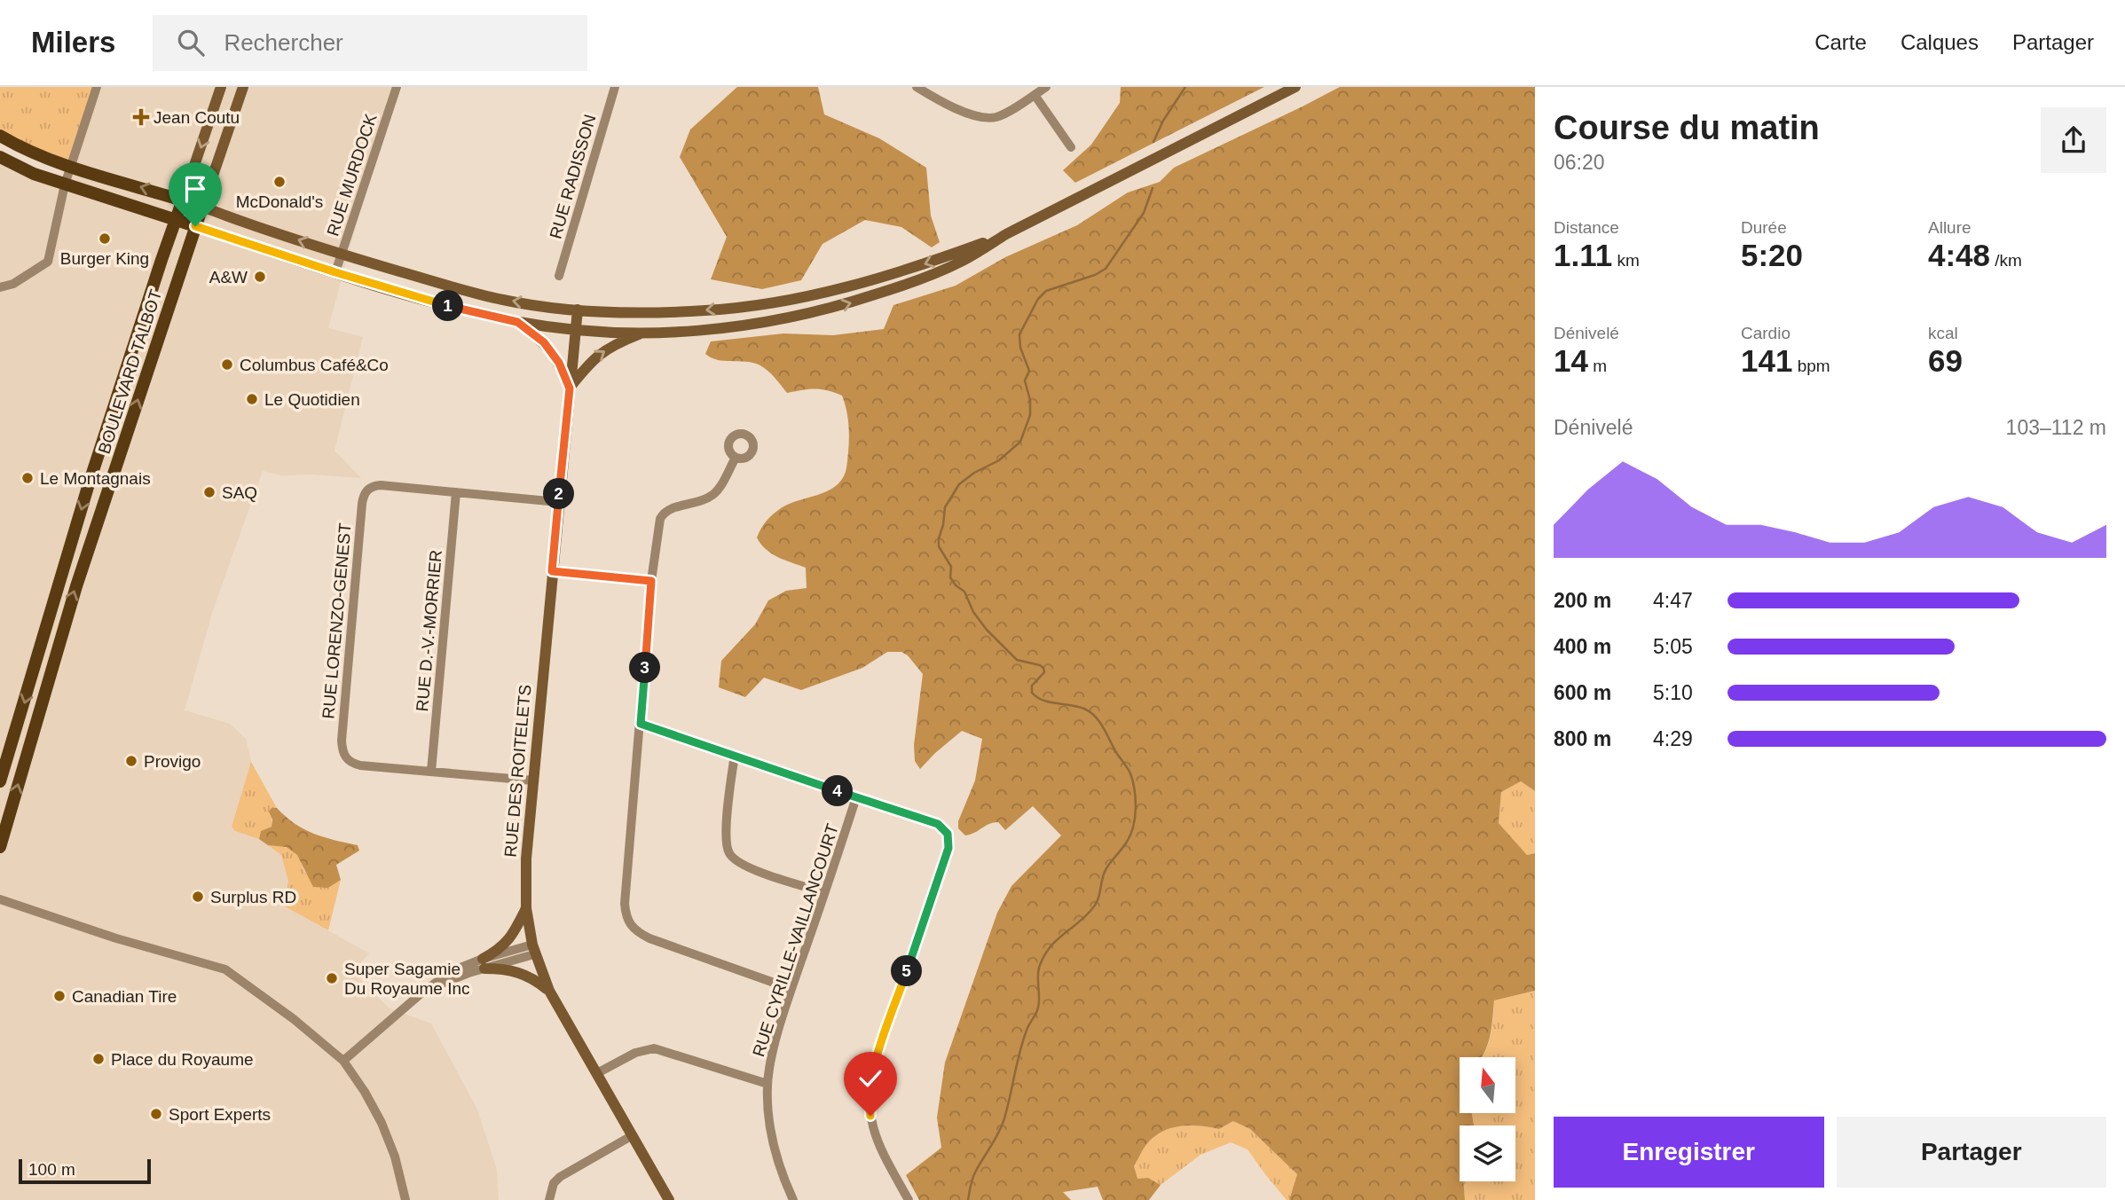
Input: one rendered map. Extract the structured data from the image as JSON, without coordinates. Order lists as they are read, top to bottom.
{
  "streets": {
    "main road": ["BOULEVARD TALBOT", "RUE DES ROITELETS"],
    "street": [
      "RUE MURDOCK",
      "RUE RADISSON",
      "RUE LORENZO-GENEST",
      "RUE D.-V.-MORRIER",
      "RUE CYRILLE-VAILLANCOURT"
    ]
  },
  "crossings": [
    ["RUE LORENZO-GENEST", "RUE D.-V.-MORRIER"],
    ["RUE LORENZO-GENEST", "RUE DES ROITELETS"]
  ],
  "places": {
    "health": ["Jean Coutu"],
    "other": [
      "McDonald's",
      "Burger King",
      "A&W",
      "Columbus Café&Co",
      "Le Quotidien",
      "Le Montagnais",
      "SAQ",
      "Provigo",
      "Surplus RD",
      "Super Sagamie Du Royaume Inc",
      "Canadian Tire",
      "Place du Royaume",
      "Sport Experts"
    ]
  },
  "scale_bar": "100 m",
  "north": "top",
  "page": {
    "header": "Milers",
    "search": "Rechercher",
    "nav": ["Carte", "Calques", "Partager"],
    "heading": ["Course du matin", "06:20"],
    "stats": [
      ["Distance", "1.11 km"],
      ["Durée", "5:20"],
      ["Allure", "4:48 /km"],
      ["Dénivelé", "14 m"],
      ["Cardio", "141 bpm"],
      ["kcal", "69"]
    ],
    "pins": [
      "1",
      "2",
      "3",
      "4",
      "5"
    ],
    "chart": ["Dénivelé", "103–112 m"],
    "list": [
      {
        "name": "200 m",
        "note": "4:47"
      },
      {
        "name": "400 m",
        "note": "5:05"
      },
      {
        "name": "600 m",
        "note": "5:10"
      },
      {
        "name": "800 m",
        "note": "4:29"
      }
    ],
    "buttons": ["Enregistrer", "Partager"],
    "scale": "100 m"
  }
}
